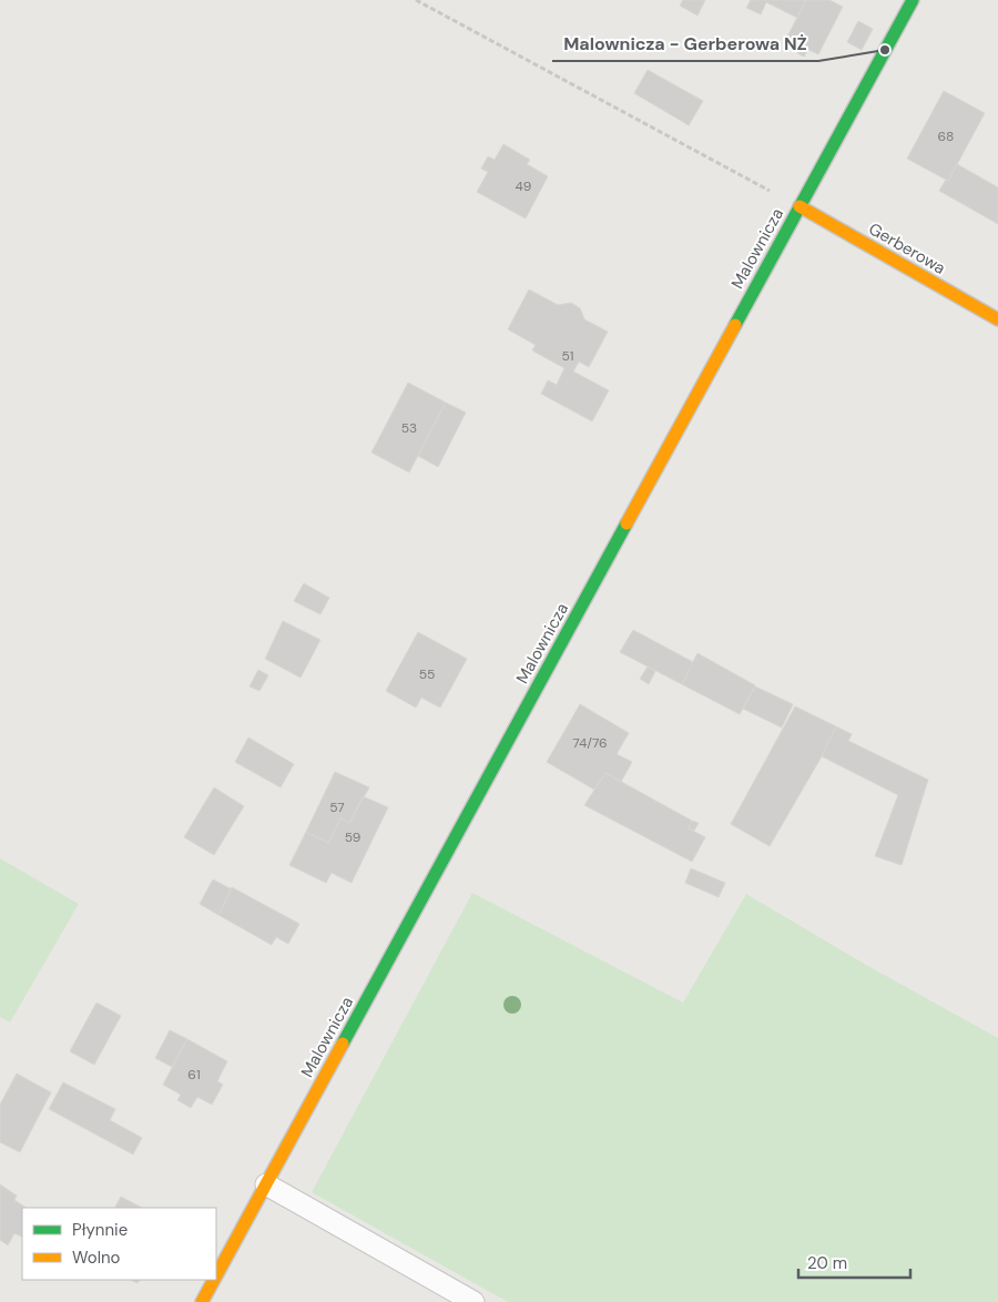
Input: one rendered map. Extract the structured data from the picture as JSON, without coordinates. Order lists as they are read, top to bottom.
{
  "streets": {
    "street": ["Malownicza", "Gerberowa"]
  },
  "crossings": [
    ["Malownicza", "Gerberowa"]
  ],
  "places": ["Malownicza - Gerberowa NŻ"],
  "house_numbers": [
    "68",
    "49",
    "51",
    "53",
    "55",
    "74/76",
    "57",
    "59",
    "61"
  ],
  "legend": ["Płynnie", "Wolno"],
  "scale_bar": "20 m"
}
